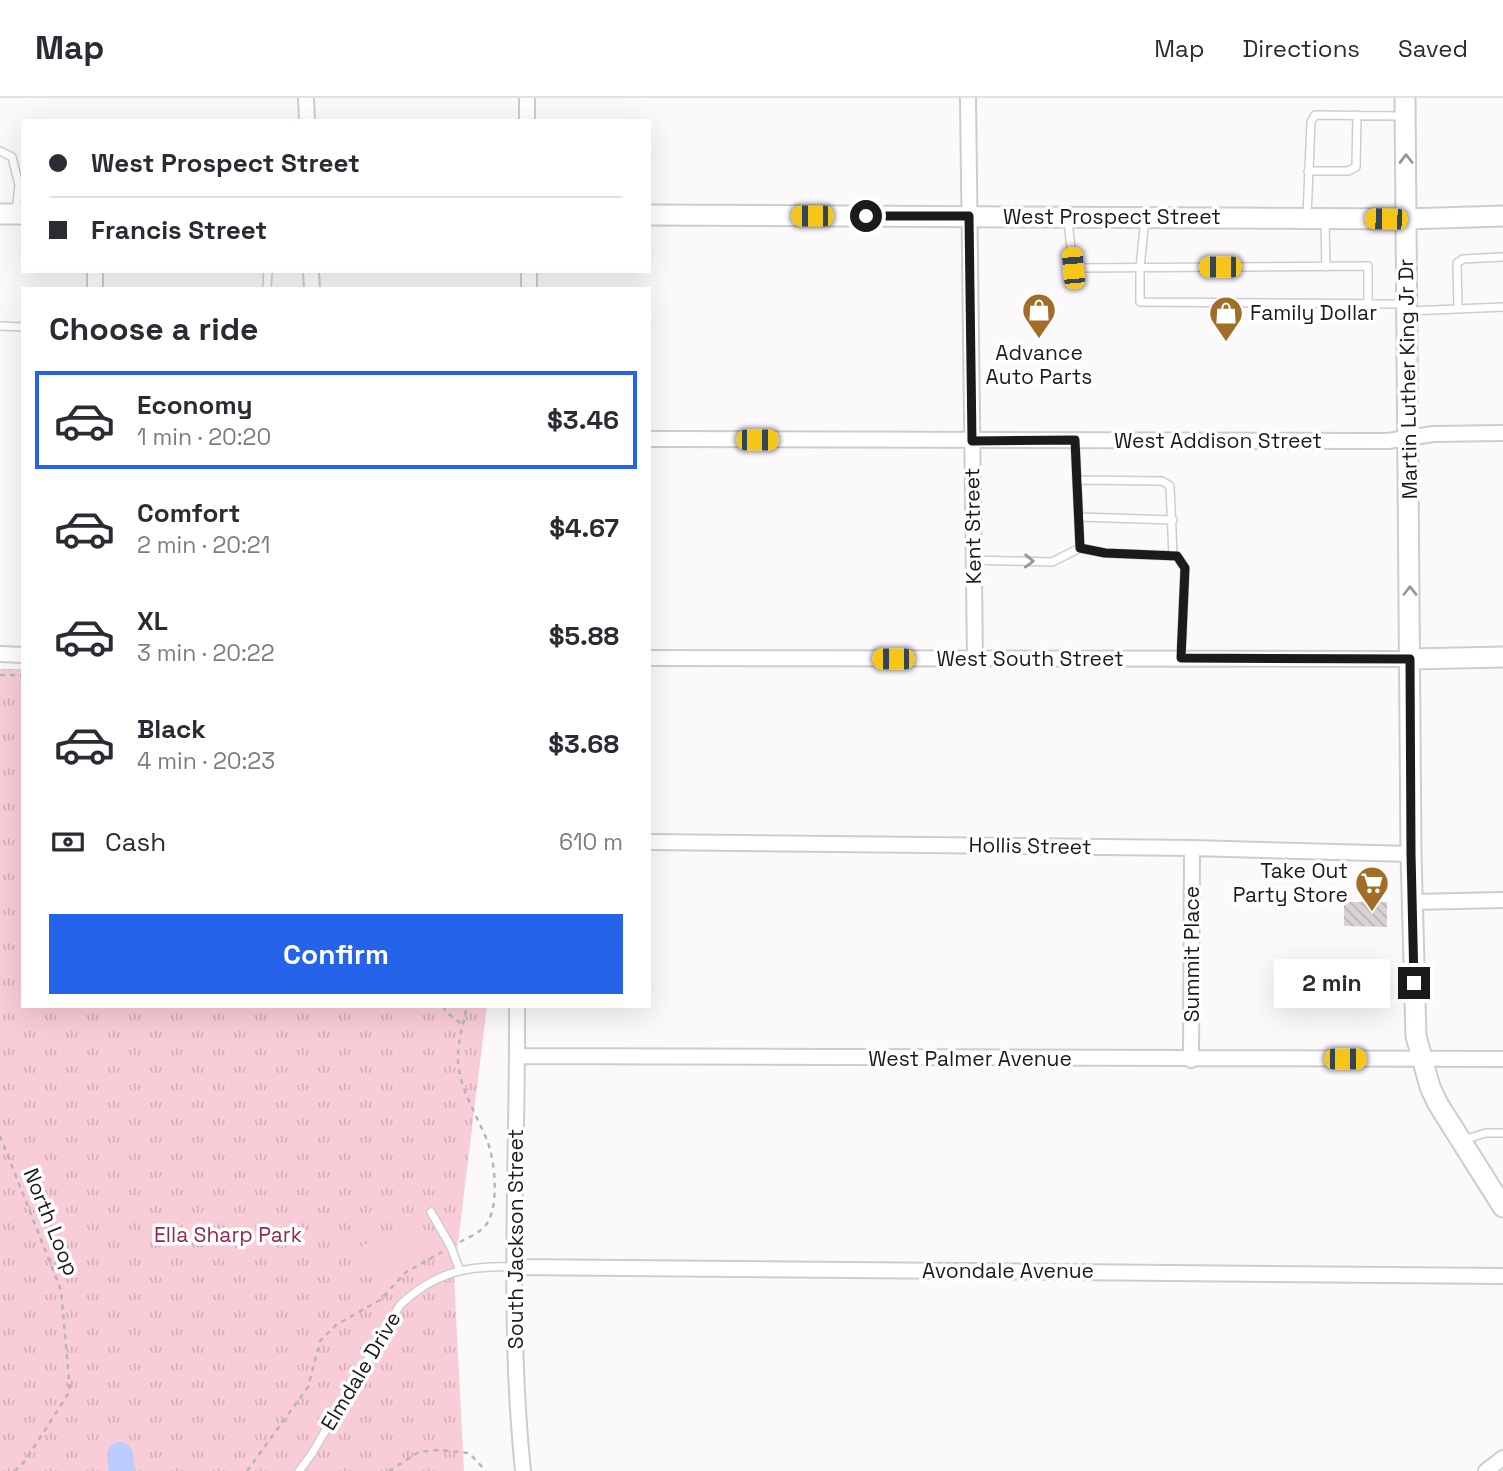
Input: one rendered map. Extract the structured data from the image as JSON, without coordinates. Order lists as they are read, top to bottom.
{
  "streets": {
    "main road": ["West Prospect Street", "Martin Luther King Jr Dr"],
    "street": [
      "West Addison Street",
      "Kent Street",
      "West South Street",
      "Hollis Street",
      "Summit Place",
      "West Palmer Avenue",
      "South Jackson Street",
      "Avondale Avenue"
    ],
    "lane": ["Elmdale Drive"],
    "path": ["North Loop"]
  },
  "crossings": [
    ["West Prospect Street", "Martin Luther King Jr Dr"],
    ["West Prospect Street", "Kent Street"],
    ["Martin Luther King Jr Dr", "West Addison Street"],
    ["Martin Luther King Jr Dr", "West South Street"],
    ["Martin Luther King Jr Dr", "Hollis Street"],
    ["Martin Luther King Jr Dr", "West Palmer Avenue"],
    ["West Addison Street", "Kent Street"],
    ["Kent Street", "West South Street"],
    ["Hollis Street", "Summit Place"],
    ["Summit Place", "West Palmer Avenue"],
    ["West Palmer Avenue", "South Jackson Street"],
    ["South Jackson Street", "Avondale Avenue"],
    ["South Jackson Street", "Elmdale Drive"],
    ["Avondale Avenue", "Elmdale Drive"]
  ],
  "parks": ["Ella Sharp Park"],
  "places": {
    "shop": ["Advance Auto Parts", "Family Dollar"],
    "supermarket": ["Take Out Party Store"]
  },
  "page": {
    "header": "Map",
    "nav": ["Map", "Directions", "Saved"],
    "banner": ["West Prospect Street", "Francis Street"],
    "heading": "Choose a ride",
    "list": [
      {
        "name": "Economy",
        "note": "1 min · 20:20",
        "value": "$3.46"
      },
      {
        "name": "Comfort",
        "note": "2 min · 20:21",
        "value": "$4.67"
      },
      {
        "name": "XL",
        "note": "3 min · 20:22",
        "value": "$5.88"
      },
      {
        "name": "Black",
        "note": "4 min · 20:23",
        "value": "$3.68"
      }
    ],
    "pay": ["Cash", "610 m"],
    "buttons": "Confirm",
    "bubble": "2 min"
  }
}
